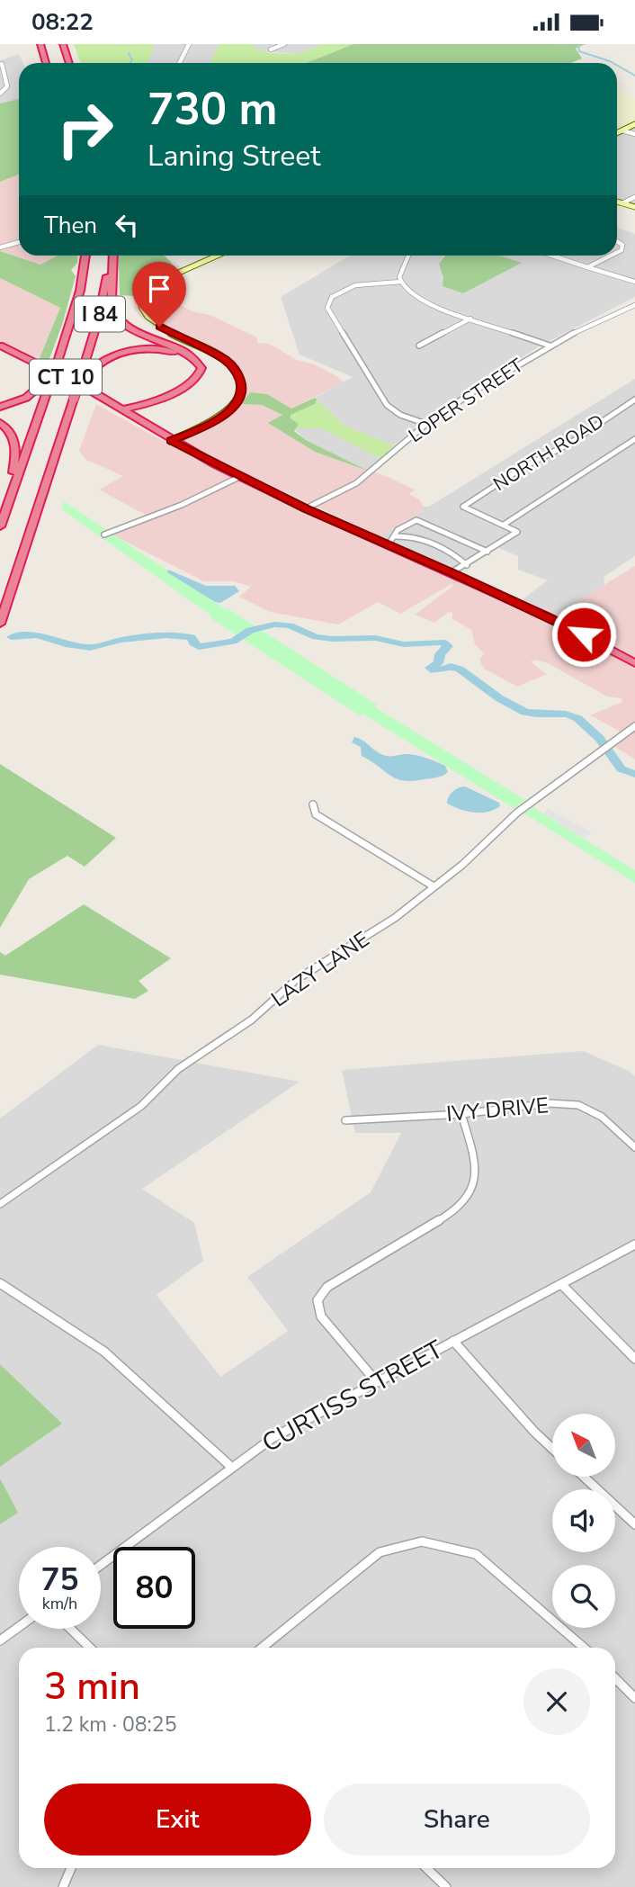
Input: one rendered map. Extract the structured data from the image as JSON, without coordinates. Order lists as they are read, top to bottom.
{
  "streets": {
    "highway": ["I 84", "CT 10"],
    "street": [
      "LOPER STREET",
      "NORTH ROAD",
      "LAZY LANE",
      "IVY DRIVE",
      "CURTISS STREET"
    ]
  },
  "crossings": [
    ["CT 10", "LOPER STREET"]
  ],
  "north": "top left",
  "page": {
    "status": "08:22",
    "turn": ["730 m", "Laning Street"],
    "then": "Then",
    "speed": "75 km/h",
    "limit": "80",
    "heading": ["3 min", "1.2 km · 08:25"],
    "buttons": ["Exit", "Share"]
  }
}
